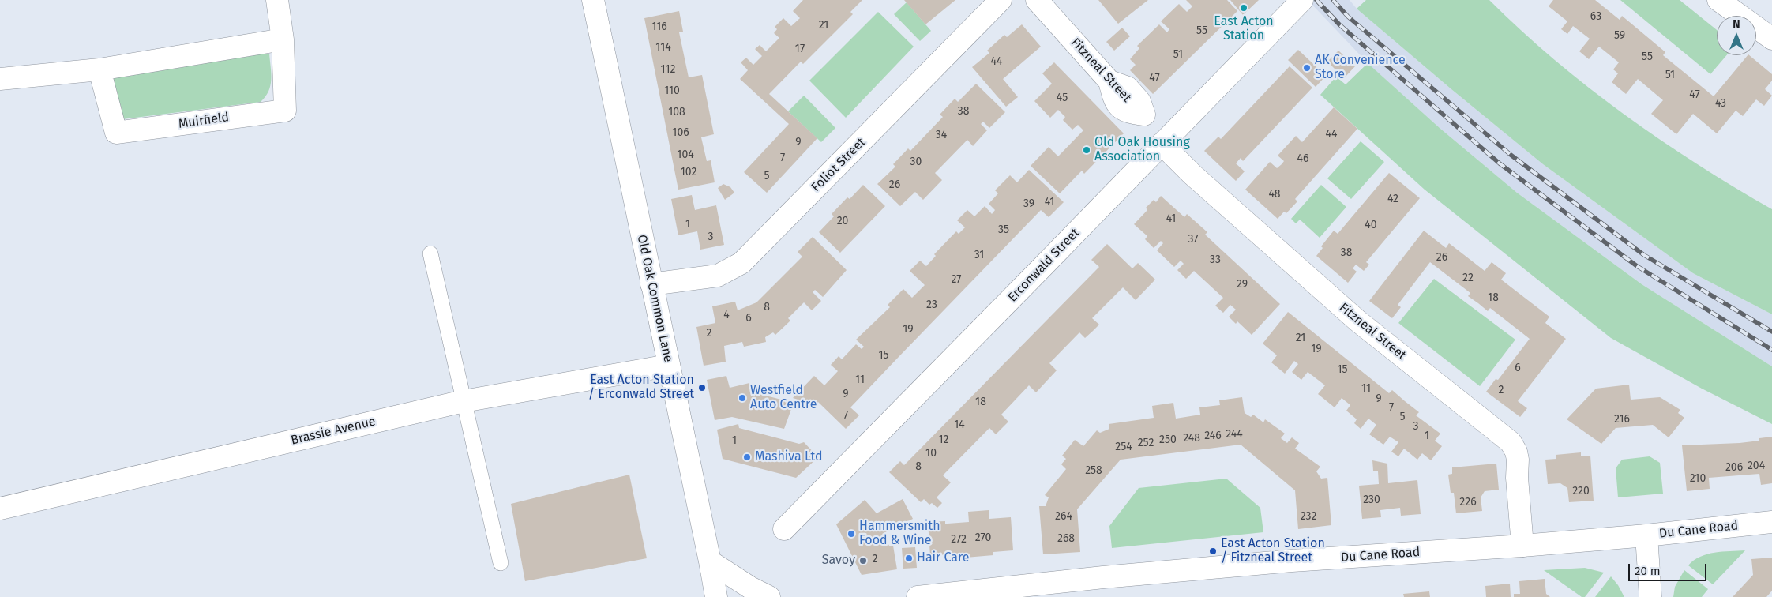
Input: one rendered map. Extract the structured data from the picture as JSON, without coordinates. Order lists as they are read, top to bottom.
{
  "streets": {
    "street": [
      "Fitzneal Street",
      "Muirfield",
      "Foliot Street",
      "Erconwald Street",
      "Old Oak Common Lane",
      "Brassie Avenue",
      "Du Cane Road"
    ]
  },
  "crossings": [
    ["Fitzneal Street", "Erconwald Street"],
    ["Fitzneal Street", "Du Cane Road"],
    ["Foliot Street", "Old Oak Common Lane"],
    ["Old Oak Common Lane", "Brassie Avenue"]
  ],
  "places": [
    "East Acton Station",
    "AK Convenience Store",
    "Old Oak Housing Association",
    "East Acton Station / Erconwald Street",
    "Westfield Auto Centre",
    "Mashiva Ltd",
    "Hammersmith Food & Wine",
    "East Acton Station / Fitzneal Street",
    "Hair Care",
    "Savoy"
  ],
  "house_numbers": [
    "63",
    "21",
    "116",
    "55",
    "59",
    "114",
    "17",
    "51",
    "55",
    "44",
    "112",
    "51",
    "47",
    "110",
    "47",
    "45",
    "43",
    "38",
    "108",
    "106",
    "44",
    "34",
    "9",
    "104",
    "7",
    "46",
    "30",
    "102",
    "5",
    "26",
    "48",
    "42",
    "41",
    "39",
    "41",
    "20",
    "1",
    "40",
    "35",
    "3",
    "37",
    "38",
    "31",
    "26",
    "33",
    "22",
    "27",
    "29",
    "18",
    "23",
    "8",
    "4",
    "6",
    "19",
    "2",
    "21",
    "19",
    "15",
    "6",
    "15",
    "11",
    "11",
    "2",
    "9",
    "9",
    "18",
    "7",
    "7",
    "5",
    "216",
    "14",
    "3",
    "244",
    "246",
    "1",
    "248",
    "12",
    "250",
    "1",
    "252",
    "254",
    "10",
    "204",
    "8",
    "206",
    "258",
    "210",
    "220",
    "230",
    "226",
    "264",
    "232",
    "270",
    "268",
    "272",
    "2"
  ],
  "scale_bar": "20 m",
  "north": "top"
}
